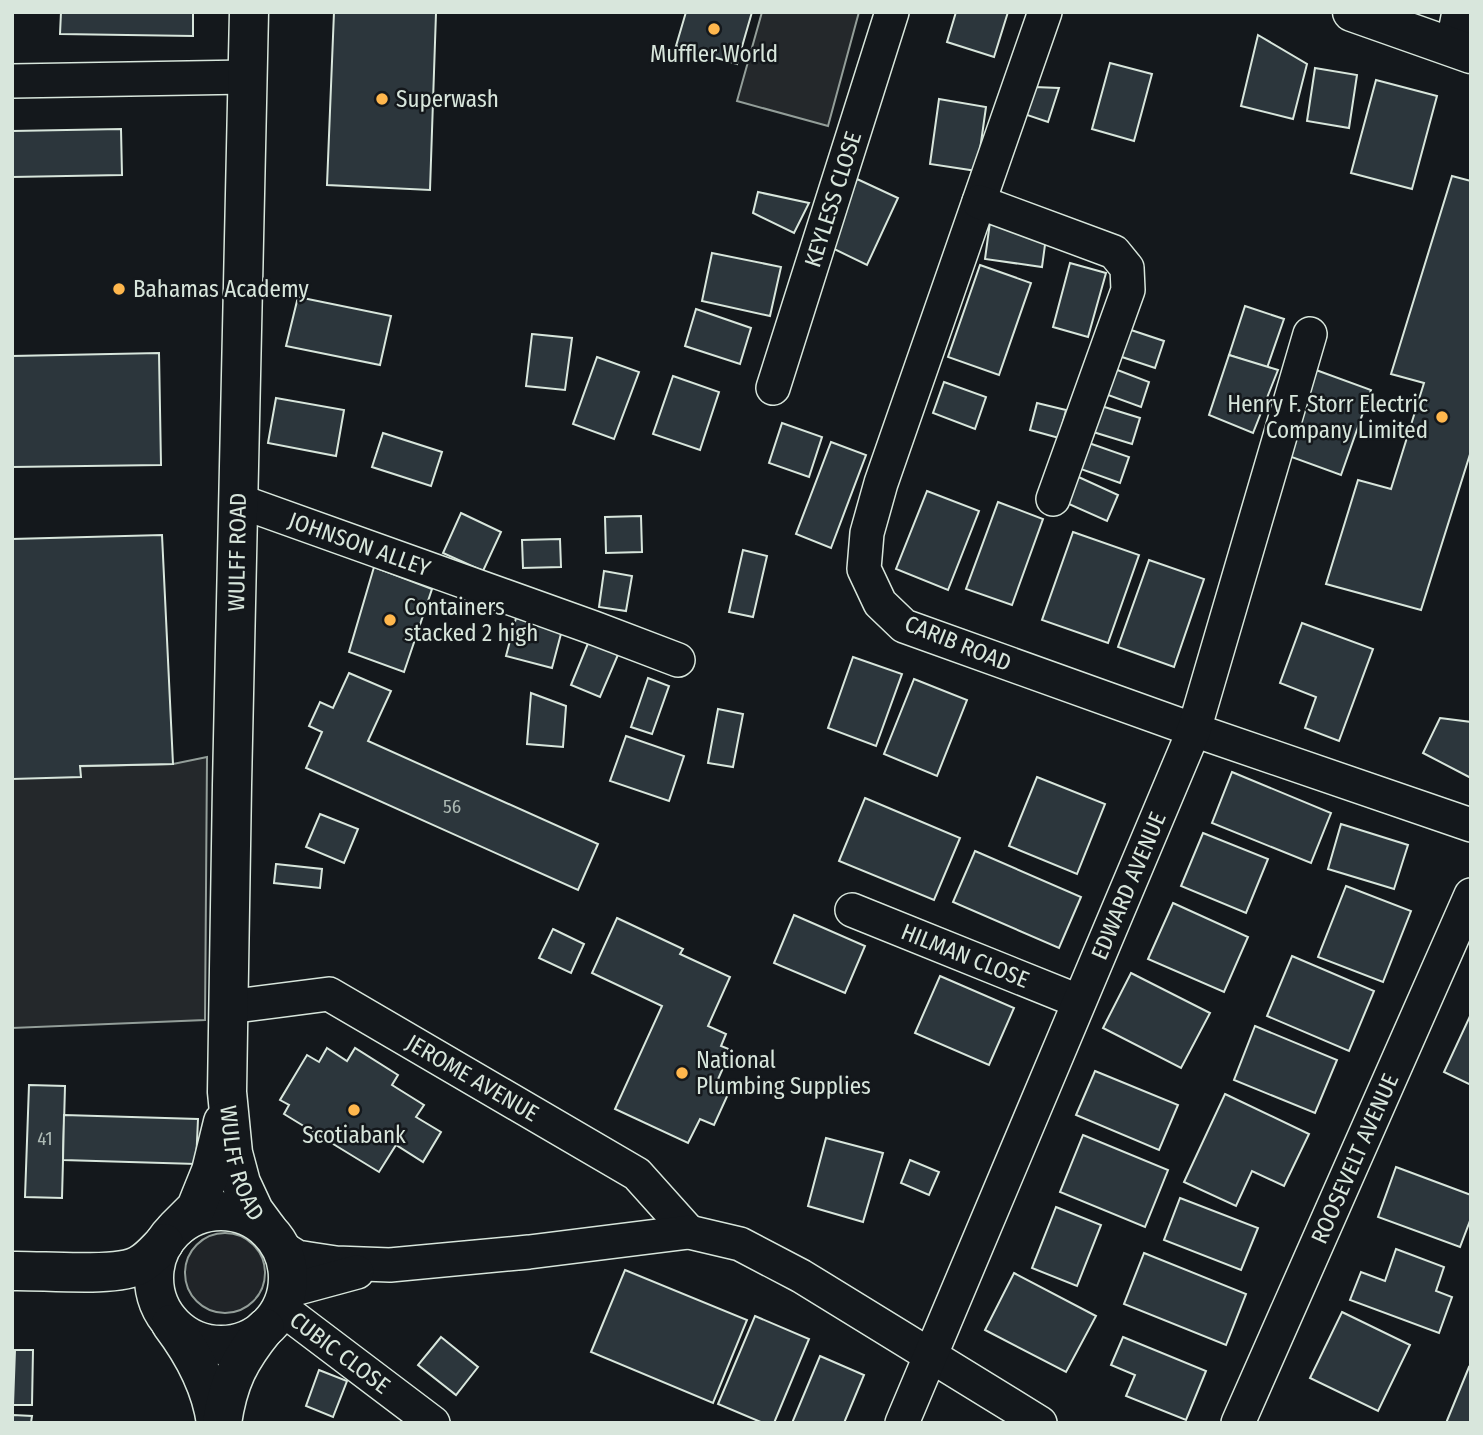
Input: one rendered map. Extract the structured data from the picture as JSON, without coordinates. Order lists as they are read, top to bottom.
{
  "streets": {
    "main road": ["WULFF ROAD"],
    "street": [
      "KEYLESS CLOSE",
      "JOHNSON ALLEY",
      "CARIB ROAD",
      "EDWARD AVENUE",
      "HILMAN CLOSE",
      "JEROME AVENUE",
      "ROOSEVELT AVENUE",
      "CUBIC CLOSE"
    ]
  },
  "crossings": [
    ["JOHNSON ALLEY", "WULFF ROAD"],
    ["WULFF ROAD", "JEROME AVENUE"],
    ["WULFF ROAD", "CUBIC CLOSE"],
    ["CARIB ROAD", "EDWARD AVENUE"],
    ["EDWARD AVENUE", "HILMAN CLOSE"]
  ],
  "places": [
    "Muffler World",
    "Superwash",
    "Bahamas Academy",
    "Henry F. Storr Electric Company Limited",
    "Containers stacked 2 high",
    "National Plumbing Supplies",
    "Scotiabank"
  ],
  "house_numbers": ["56", "41"]
}
